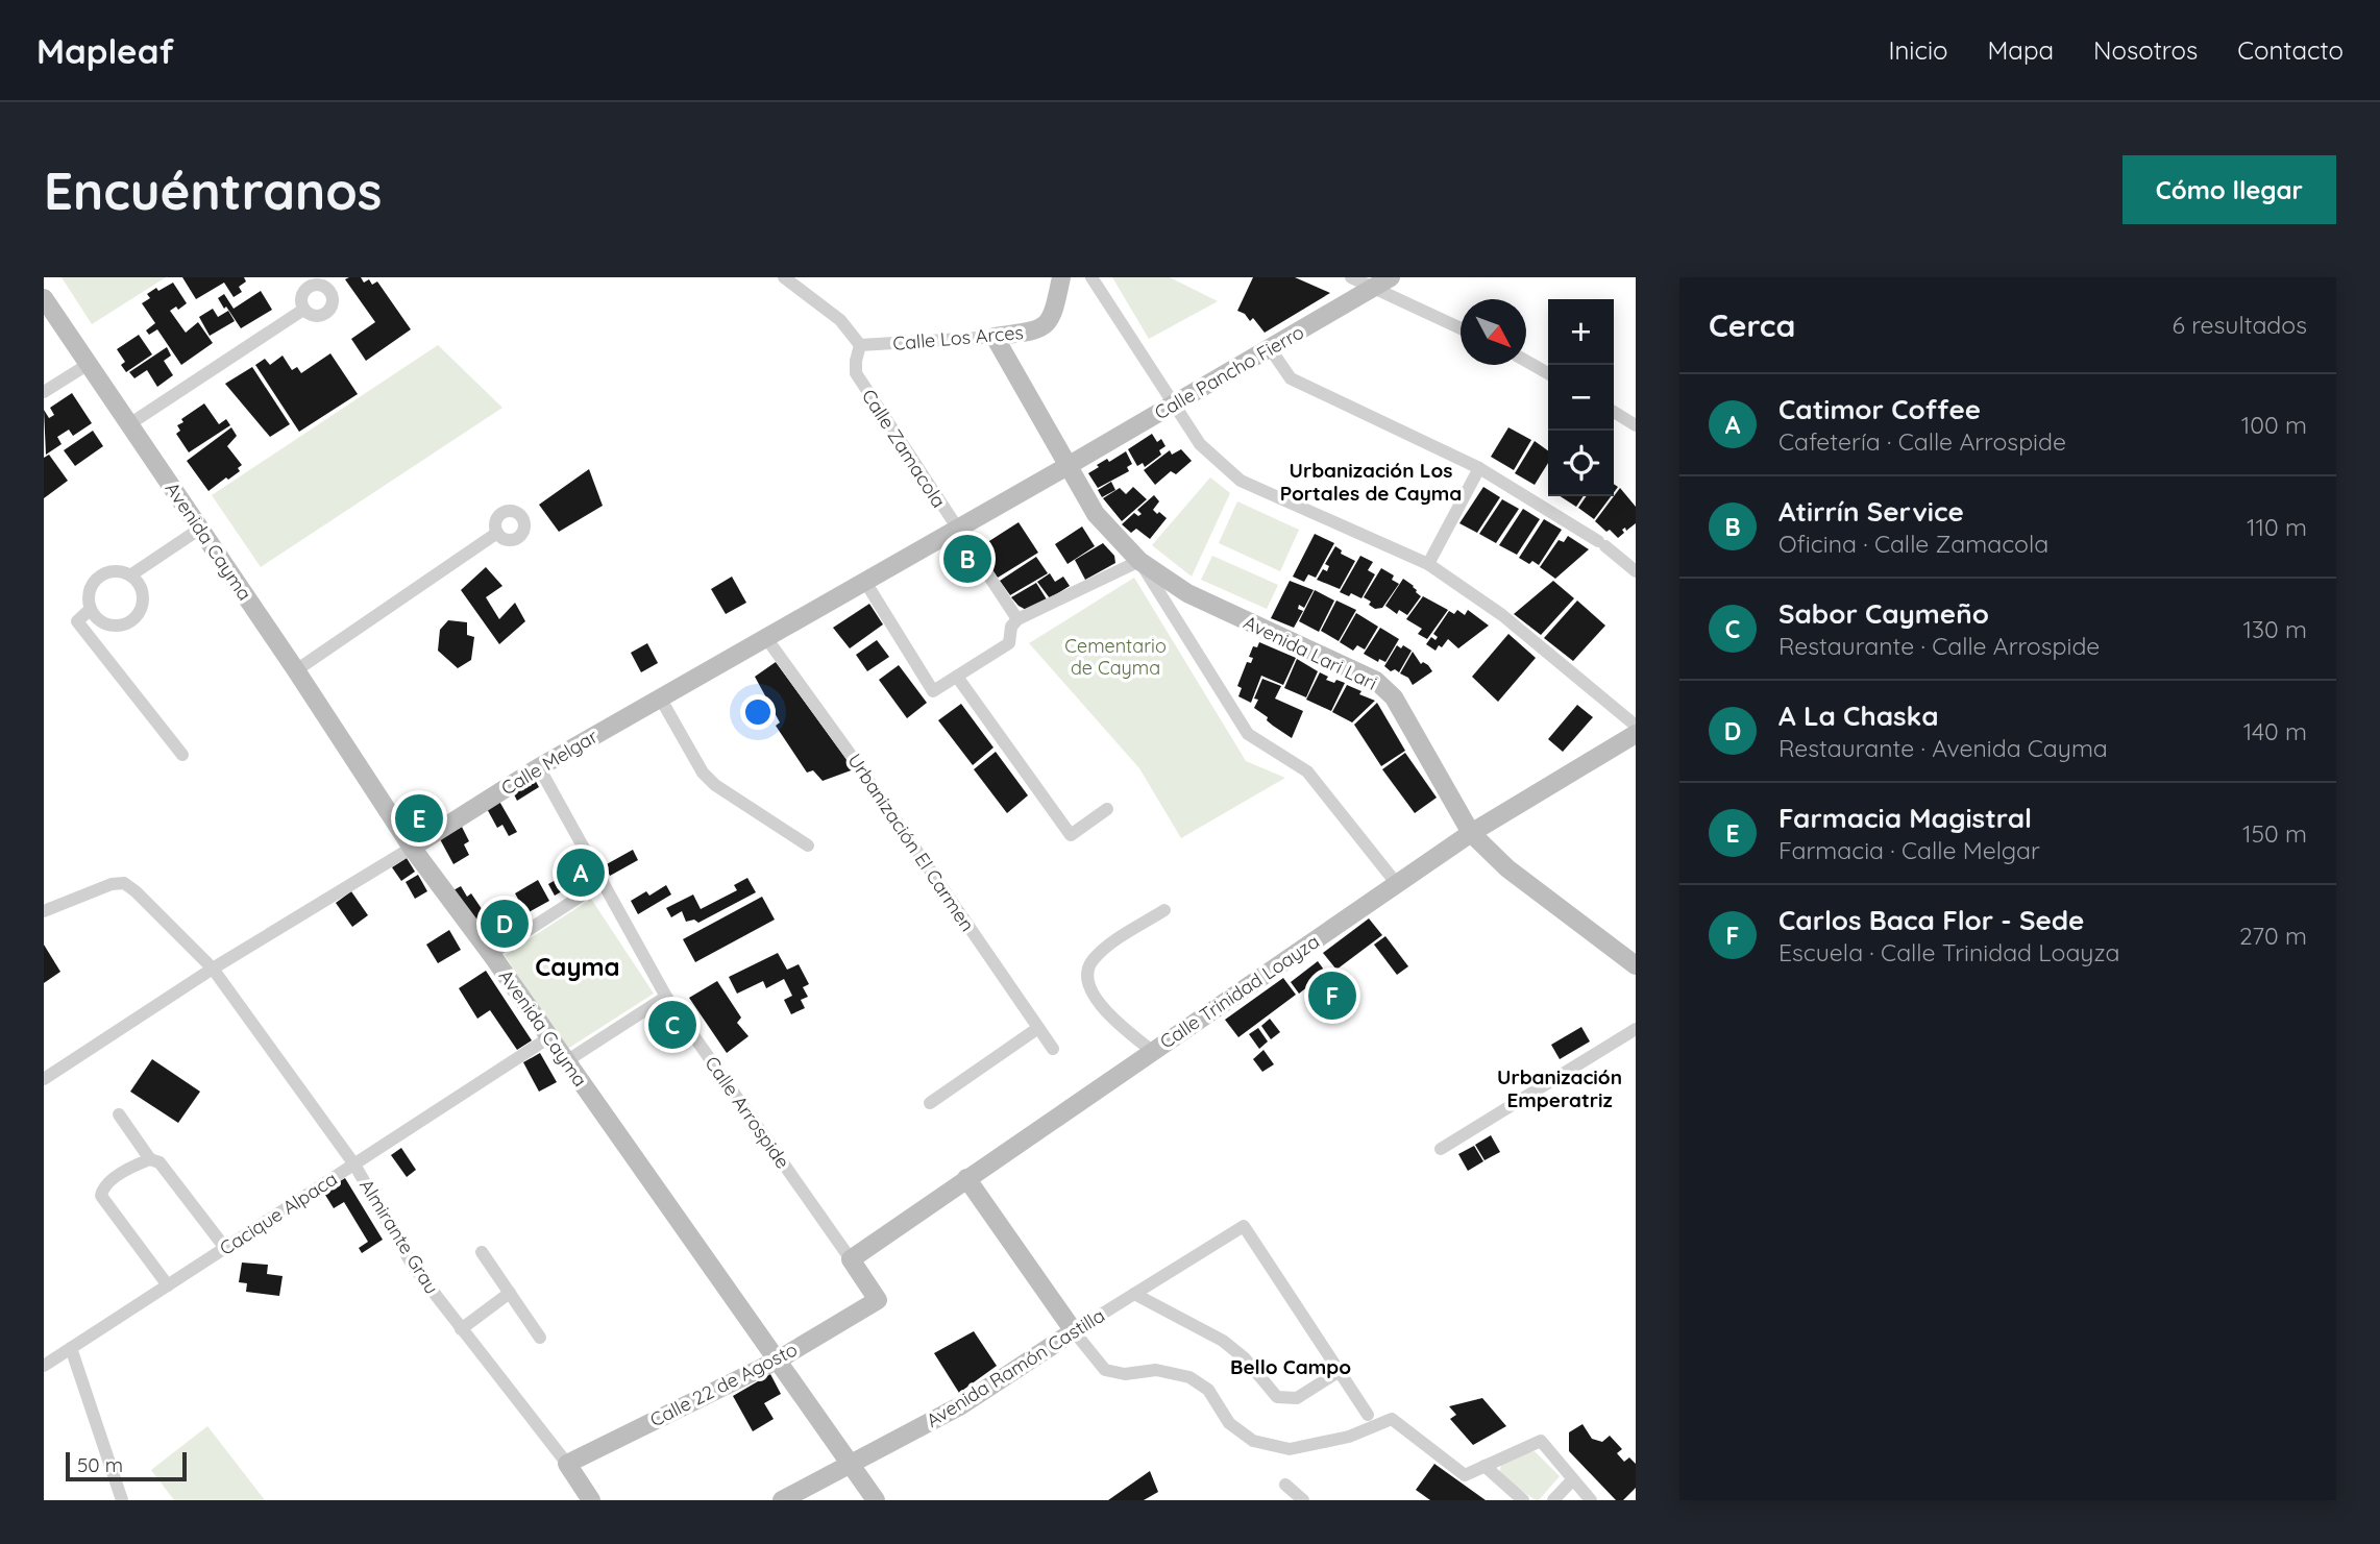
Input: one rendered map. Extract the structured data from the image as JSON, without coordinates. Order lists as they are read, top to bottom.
{
  "streets": {
    "street": [
      "Calle Los Arces",
      "Calle Pancho Fierro",
      "Calle Zamacola",
      "Avenida Cayma",
      "Avenida Lari Lari",
      "Calle Melgar",
      "Urbanización El Carmen",
      "Calle Trinidad Loayza",
      "Calle Arrospide",
      "Cacique Alpaca",
      "Almirante Grau",
      "Avenida Ramón Castilla",
      "Calle 22 de Agosto"
    ]
  },
  "crossings": [
    ["Calle Los Arces", "Calle Zamacola"],
    ["Calle Los Arces", "Avenida Lari Lari"],
    ["Calle Pancho Fierro", "Avenida Lari Lari"],
    ["Calle Pancho Fierro", "Calle Melgar"],
    ["Calle Zamacola", "Calle Melgar"],
    ["Avenida Cayma", "Calle Melgar"],
    ["Avenida Cayma", "Cacique Alpaca"],
    ["Avenida Cayma", "Avenida Ramón Castilla"],
    ["Avenida Cayma", "Calle 22 de Agosto"],
    ["Avenida Lari Lari", "Calle Melgar"],
    ["Avenida Lari Lari", "Calle Trinidad Loayza"],
    ["Calle Melgar", "Urbanización El Carmen"],
    ["Calle Melgar", "Calle Arrospide"],
    ["Calle Melgar", "Almirante Grau"],
    ["Calle Trinidad Loayza", "Calle Arrospide"],
    ["Calle Arrospide", "Calle 22 de Agosto"],
    ["Cacique Alpaca", "Almirante Grau"],
    ["Almirante Grau", "Calle 22 de Agosto"]
  ],
  "districts": [
    "Urbanización Los Portales de Cayma",
    "Cayma",
    "Urbanización Emperatriz",
    "Bello Campo"
  ],
  "parks": ["Cementario de Cayma"],
  "scale_bar": "50 m",
  "north": "bottom right",
  "page": {
    "header": "Mapleaf",
    "nav": [
      "Inicio",
      "Mapa",
      "Nosotros",
      "Contacto"
    ],
    "buttons": "Cómo llegar",
    "title": "Encuéntranos",
    "heading": ["Cerca", "6 resultados"],
    "map_buttons": ["+", "−"],
    "list": [
      {
        "mark": "A",
        "name": "Catimor Coffee",
        "note": "Cafetería · Calle Arrospide",
        "value": "100 m"
      },
      {
        "mark": "B",
        "name": "Atirrín Service",
        "note": "Oficina · Calle Zamacola",
        "value": "110 m"
      },
      {
        "mark": "C",
        "name": "Sabor Caymeño",
        "note": "Restaurante · Calle Arrospide",
        "value": "130 m"
      },
      {
        "mark": "D",
        "name": "A La Chaska",
        "note": "Restaurante · Avenida Cayma",
        "value": "140 m"
      },
      {
        "mark": "E",
        "name": "Farmacia Magistral",
        "note": "Farmacia · Calle Melgar",
        "value": "150 m"
      },
      {
        "mark": "F",
        "name": "Carlos Baca Flor - Sede",
        "note": "Escuela · Calle Trinidad Loayza",
        "value": "270 m"
      }
    ],
    "pins": [
      "B",
      "E",
      "A",
      "D",
      "F",
      "C"
    ],
    "scale": "50 m"
  }
}
